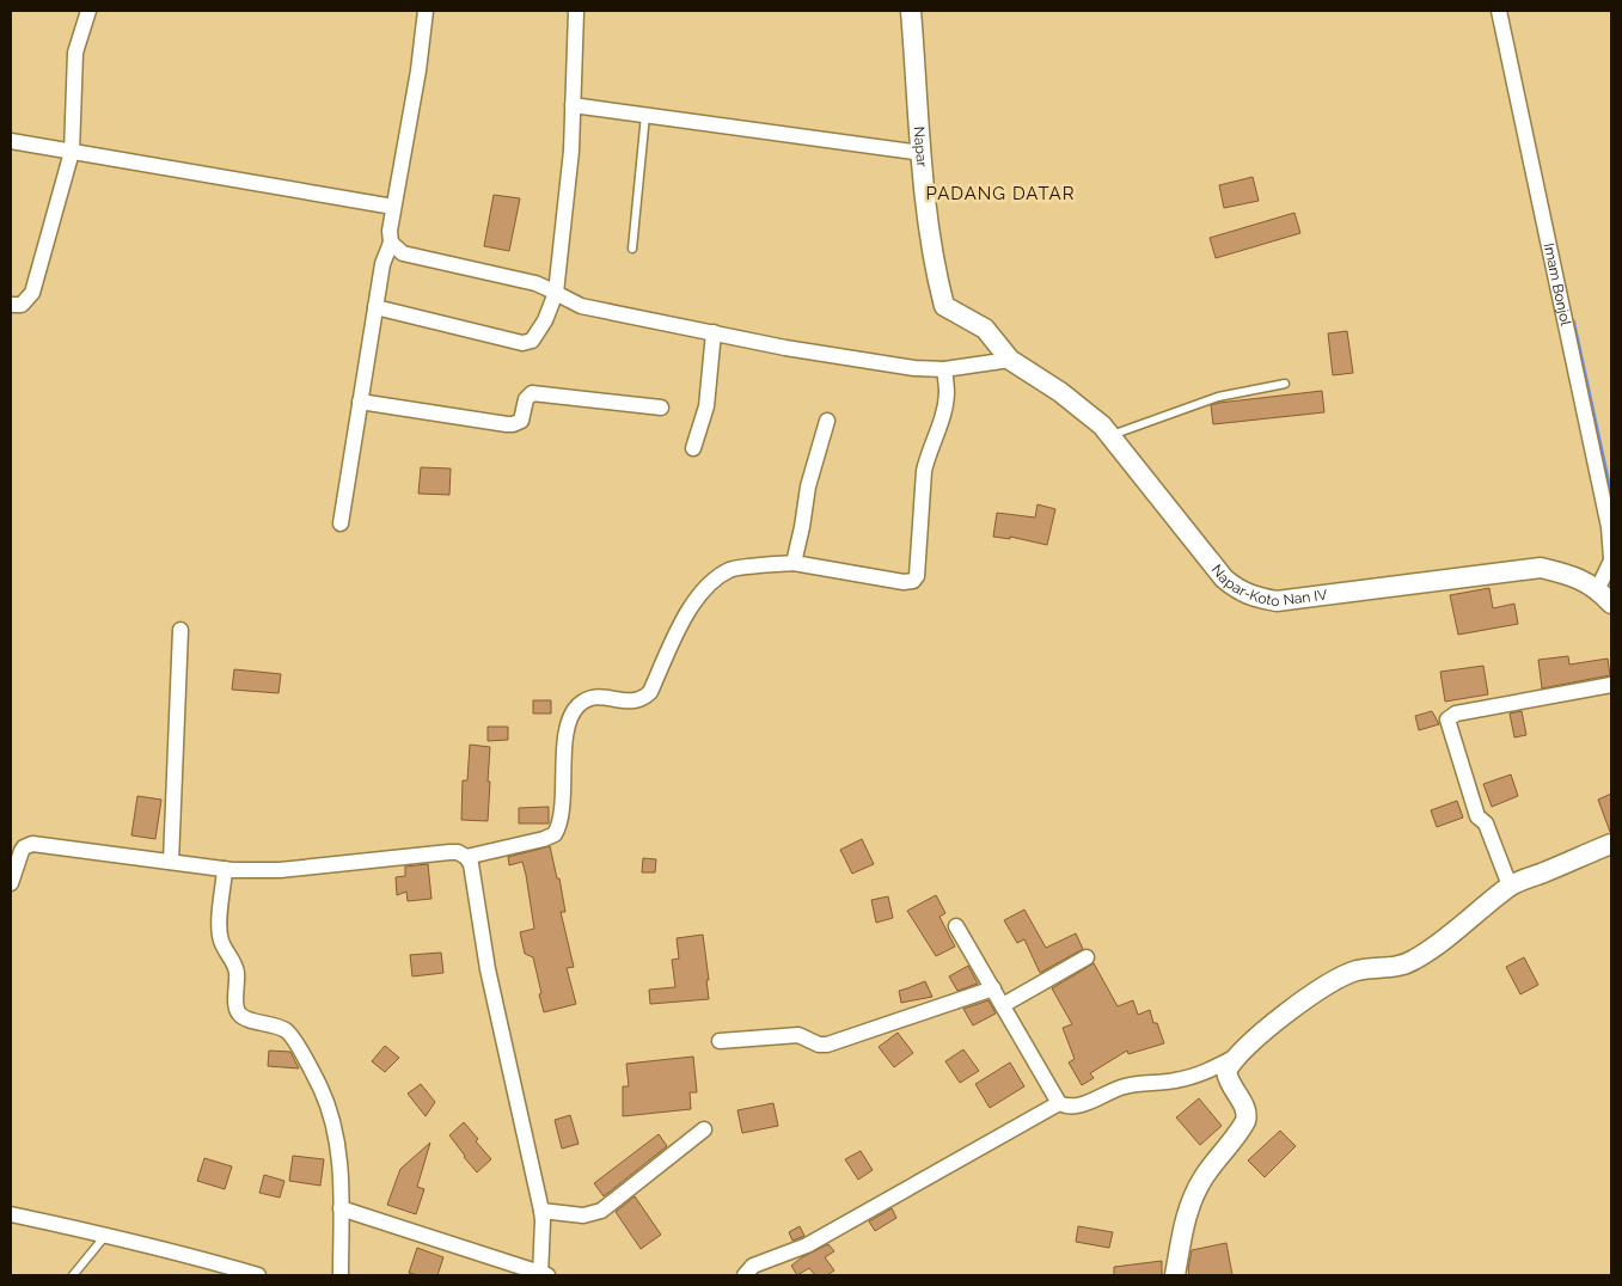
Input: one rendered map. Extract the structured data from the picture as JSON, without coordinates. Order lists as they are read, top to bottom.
{
  "streets": {
    "street": ["Napar", "Imam Bonjol", "Napar-Koto Nan IV"]
  },
  "crossings": [
    ["Napar", "Napar-Koto Nan IV"],
    ["Imam Bonjol", "Napar-Koto Nan IV"]
  ],
  "districts": ["PADANG DATAR"]
}
